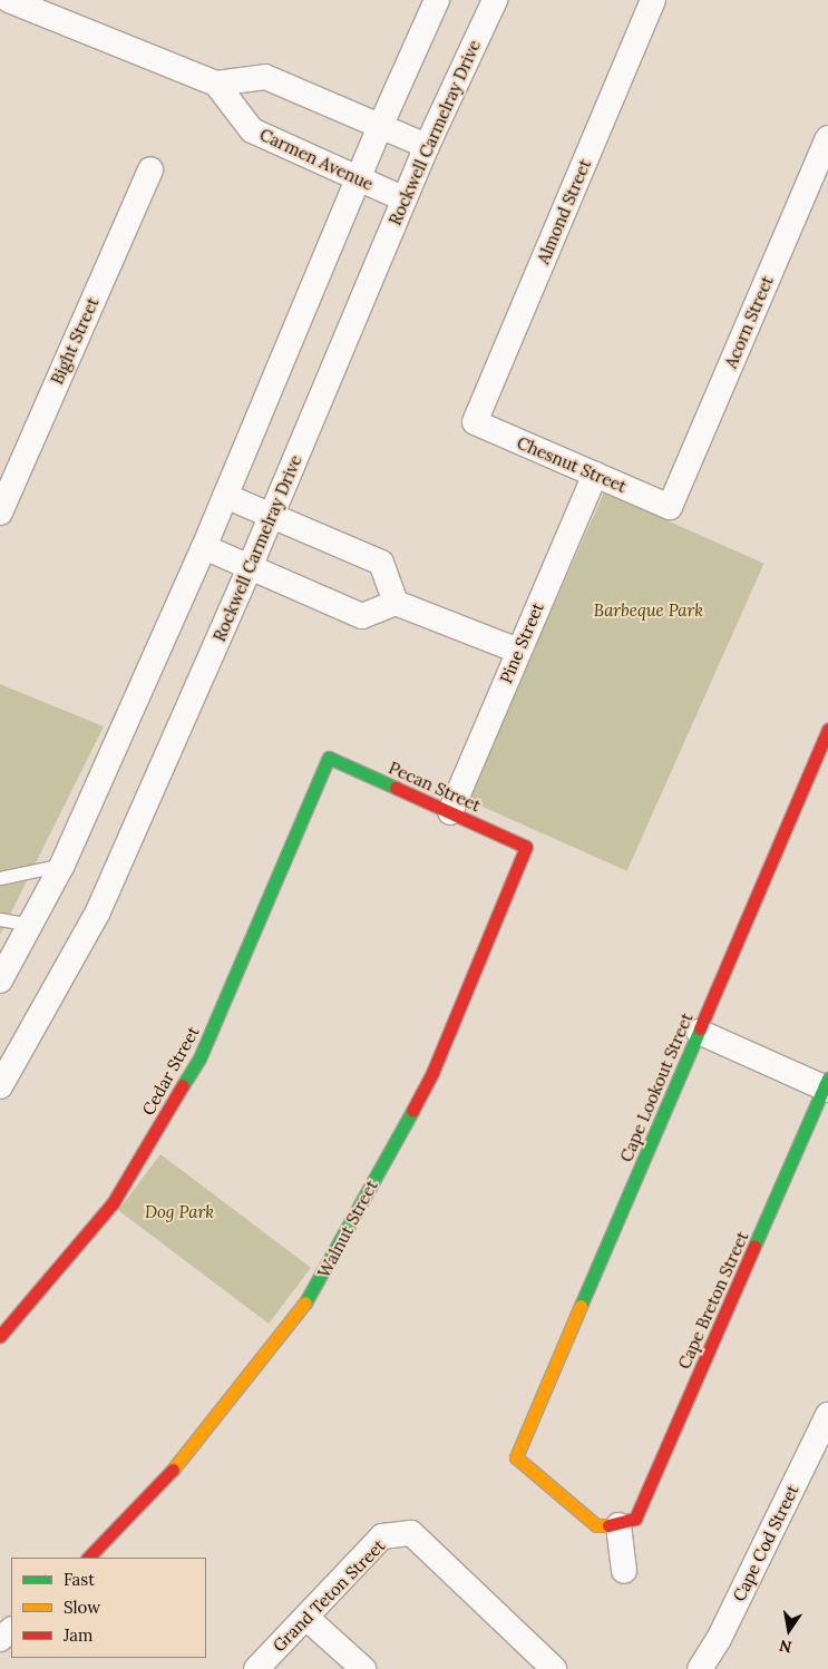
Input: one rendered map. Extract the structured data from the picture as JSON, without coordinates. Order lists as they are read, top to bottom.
{
  "streets": {
    "street": [
      "Rockwell Carmelray Drive",
      "Carmen Avenue",
      "Almond Street",
      "Acorn Street",
      "Bight Street",
      "Chesnut Street",
      "Pine Street",
      "Pecan Street",
      "Cedar Street",
      "Cape Lookout Street",
      "Walnut Street",
      "Cape Breton Street",
      "Cape Cod Street",
      "Grand Teton Street"
    ]
  },
  "crossings": [
    ["Rockwell Carmelray Drive", "Carmen Avenue"],
    ["Almond Street", "Chesnut Street"],
    ["Acorn Street", "Chesnut Street"],
    ["Chesnut Street", "Pine Street"],
    ["Pine Street", "Pecan Street"],
    ["Pecan Street", "Cedar Street"],
    ["Pecan Street", "Walnut Street"],
    ["Cape Lookout Street", "Cape Breton Street"]
  ],
  "parks": ["Barbeque Park", "Dog Park"],
  "legend": ["Fast", "Slow", "Jam"],
  "north": "bottom"
}
